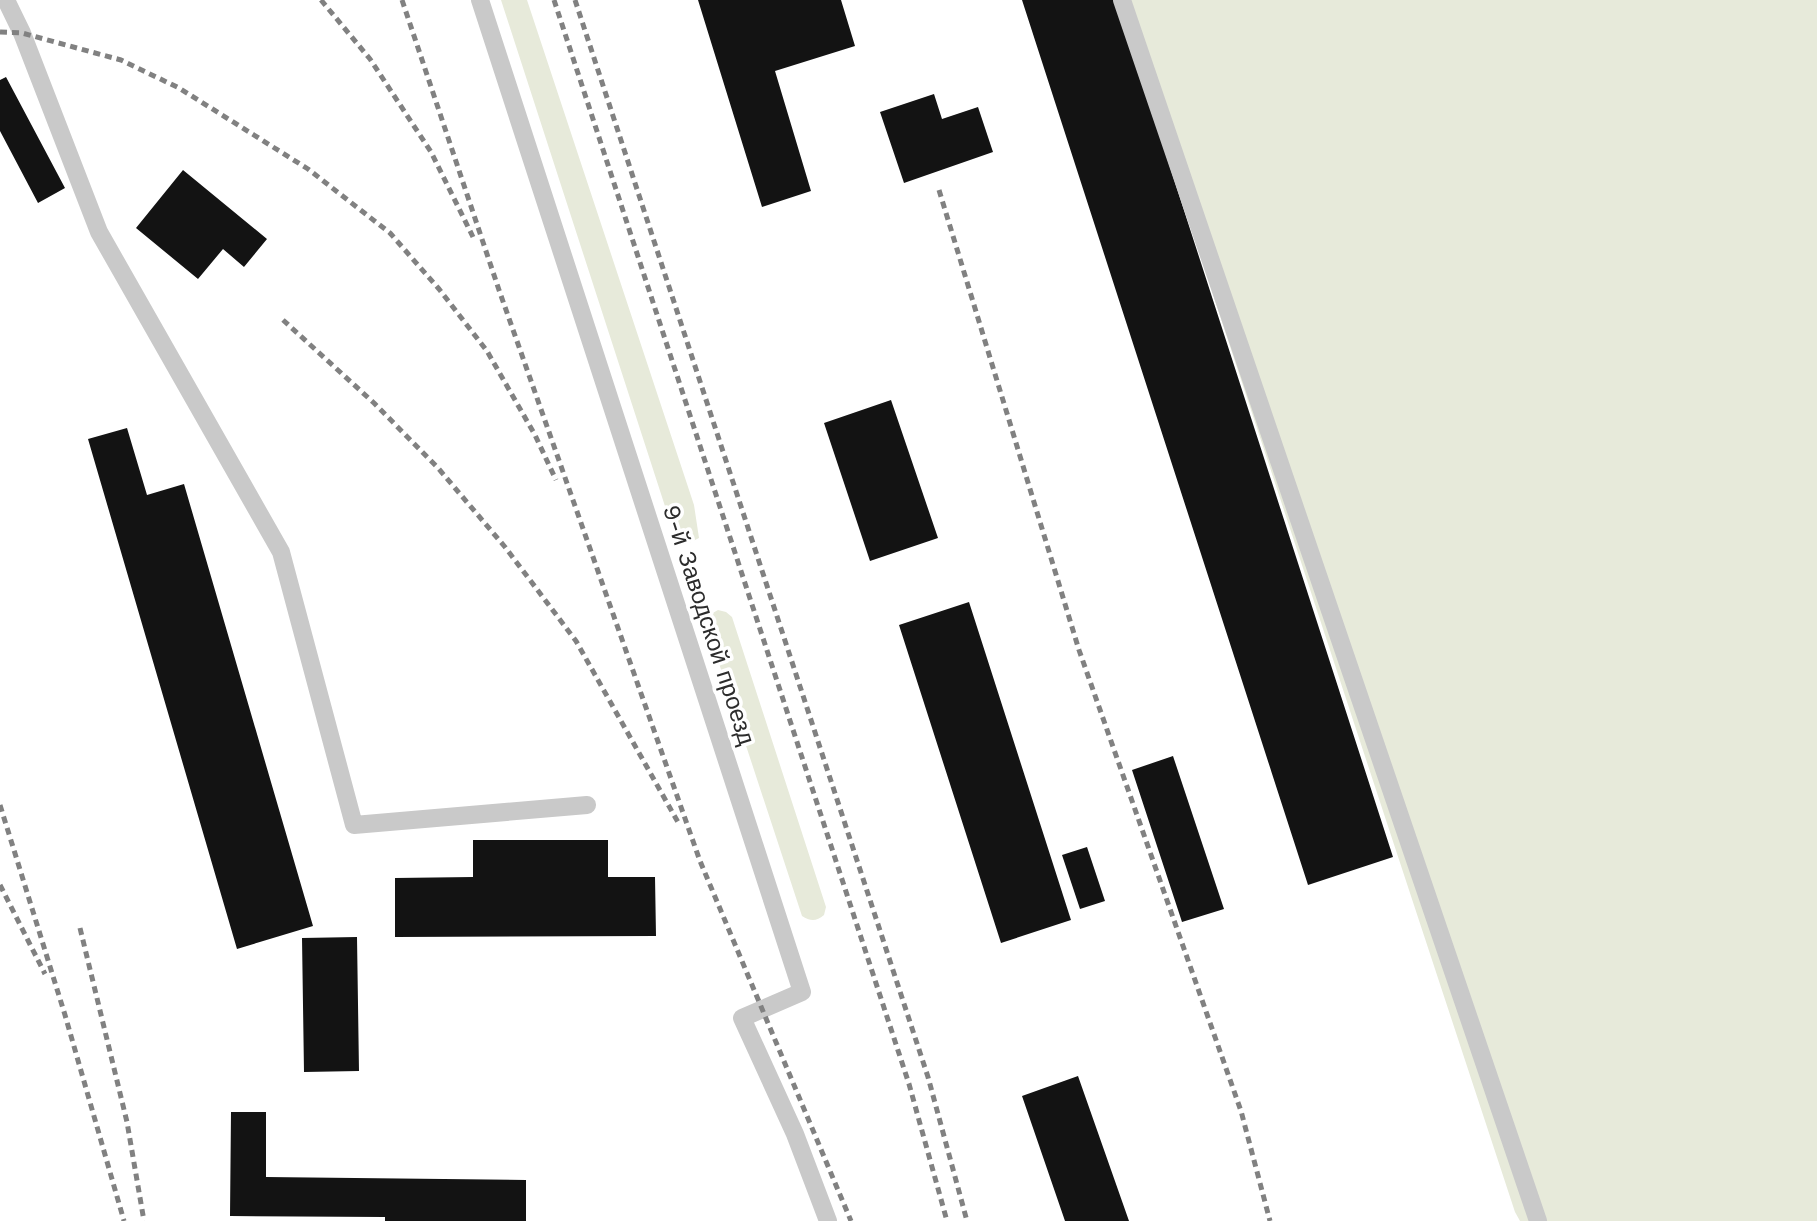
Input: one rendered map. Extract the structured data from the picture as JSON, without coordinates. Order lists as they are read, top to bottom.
{
  "streets": {
    "lane": ["9-й Заводской проезд"]
  }
}
